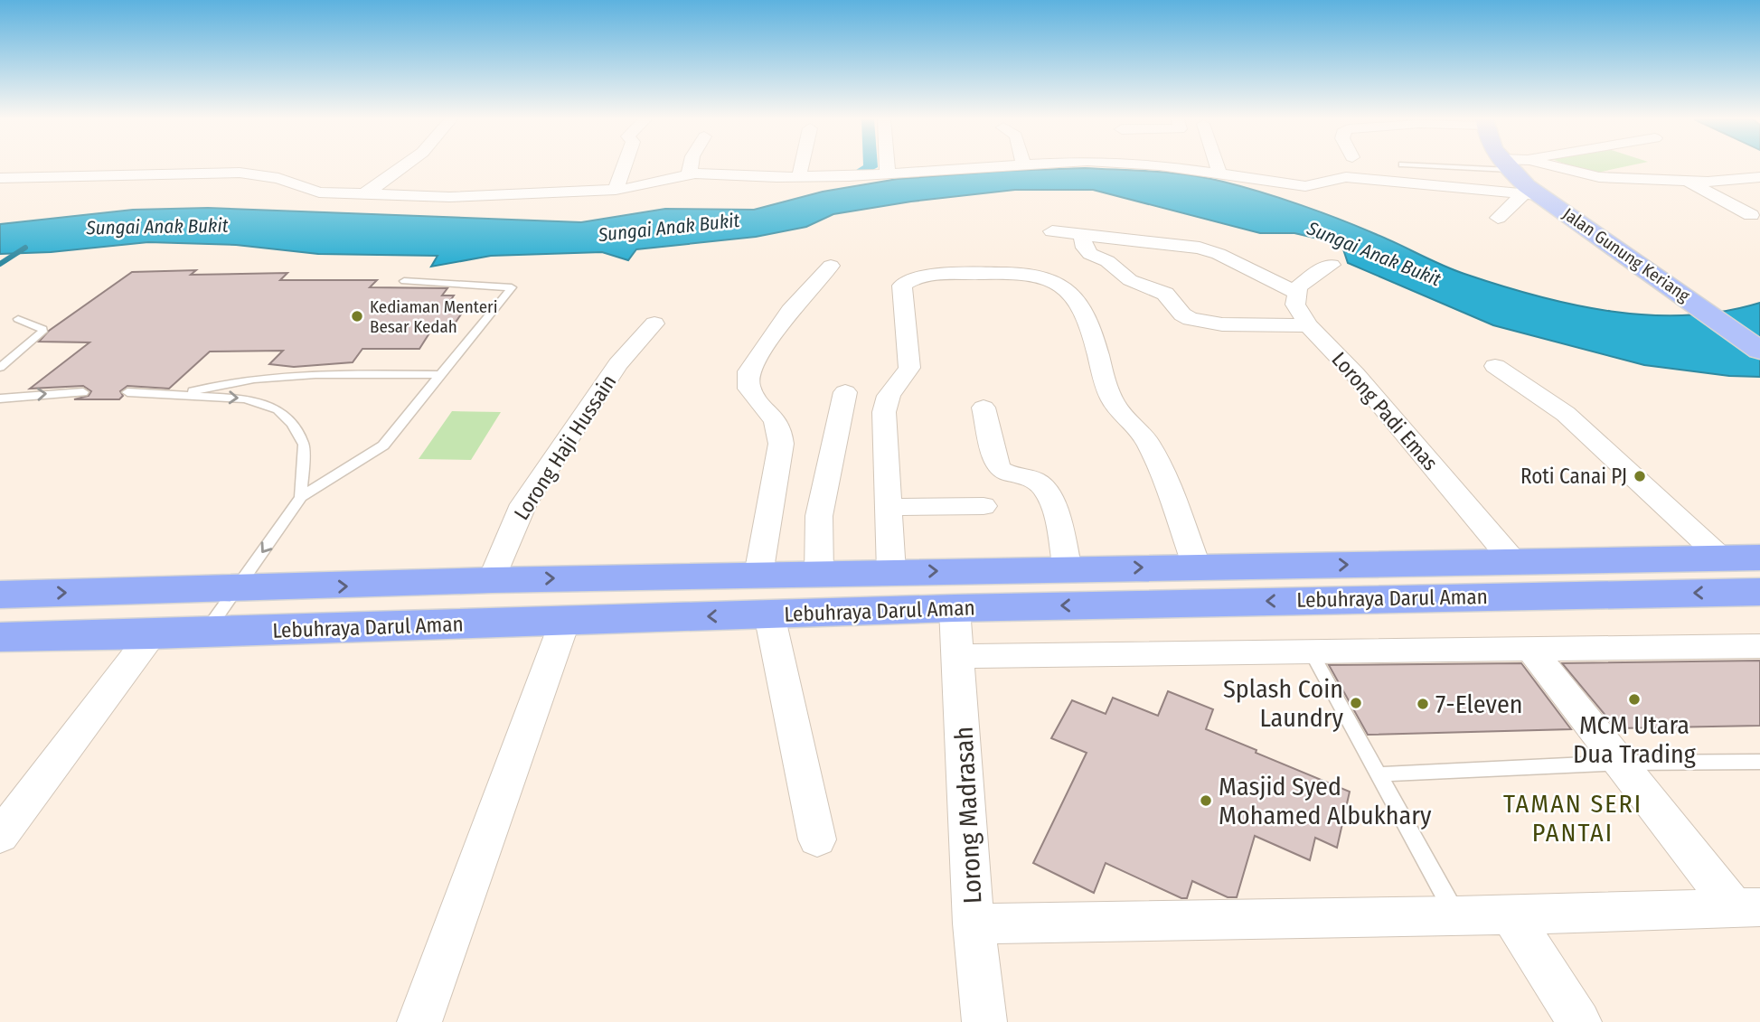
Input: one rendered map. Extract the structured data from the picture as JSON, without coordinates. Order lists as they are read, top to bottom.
{
  "streets": {
    "highway": ["Lebuhraya Darul Aman"],
    "main road": ["Jalan Gunung Keriang"],
    "street": ["Lorong Padi Emas", "Lorong Haji Hussain", "Lorong Madrasah"]
  },
  "crossings": [
    ["Lorong Padi Emas", "Lebuhraya Darul Aman"],
    ["Lorong Haji Hussain", "Lebuhraya Darul Aman"],
    ["Lebuhraya Darul Aman", "Lorong Madrasah"]
  ],
  "districts": ["TAMAN SERI PANTAI"],
  "water": ["Sungai Anak Bukit"],
  "places": [
    "Kediaman Menteri Besar Kedah",
    "Roti Canai PJ",
    "MCM Utara Dua Trading",
    "Splash Coin Laundry",
    "7-Eleven",
    "Masjid Syed Mohamed Albukhary"
  ]
}
